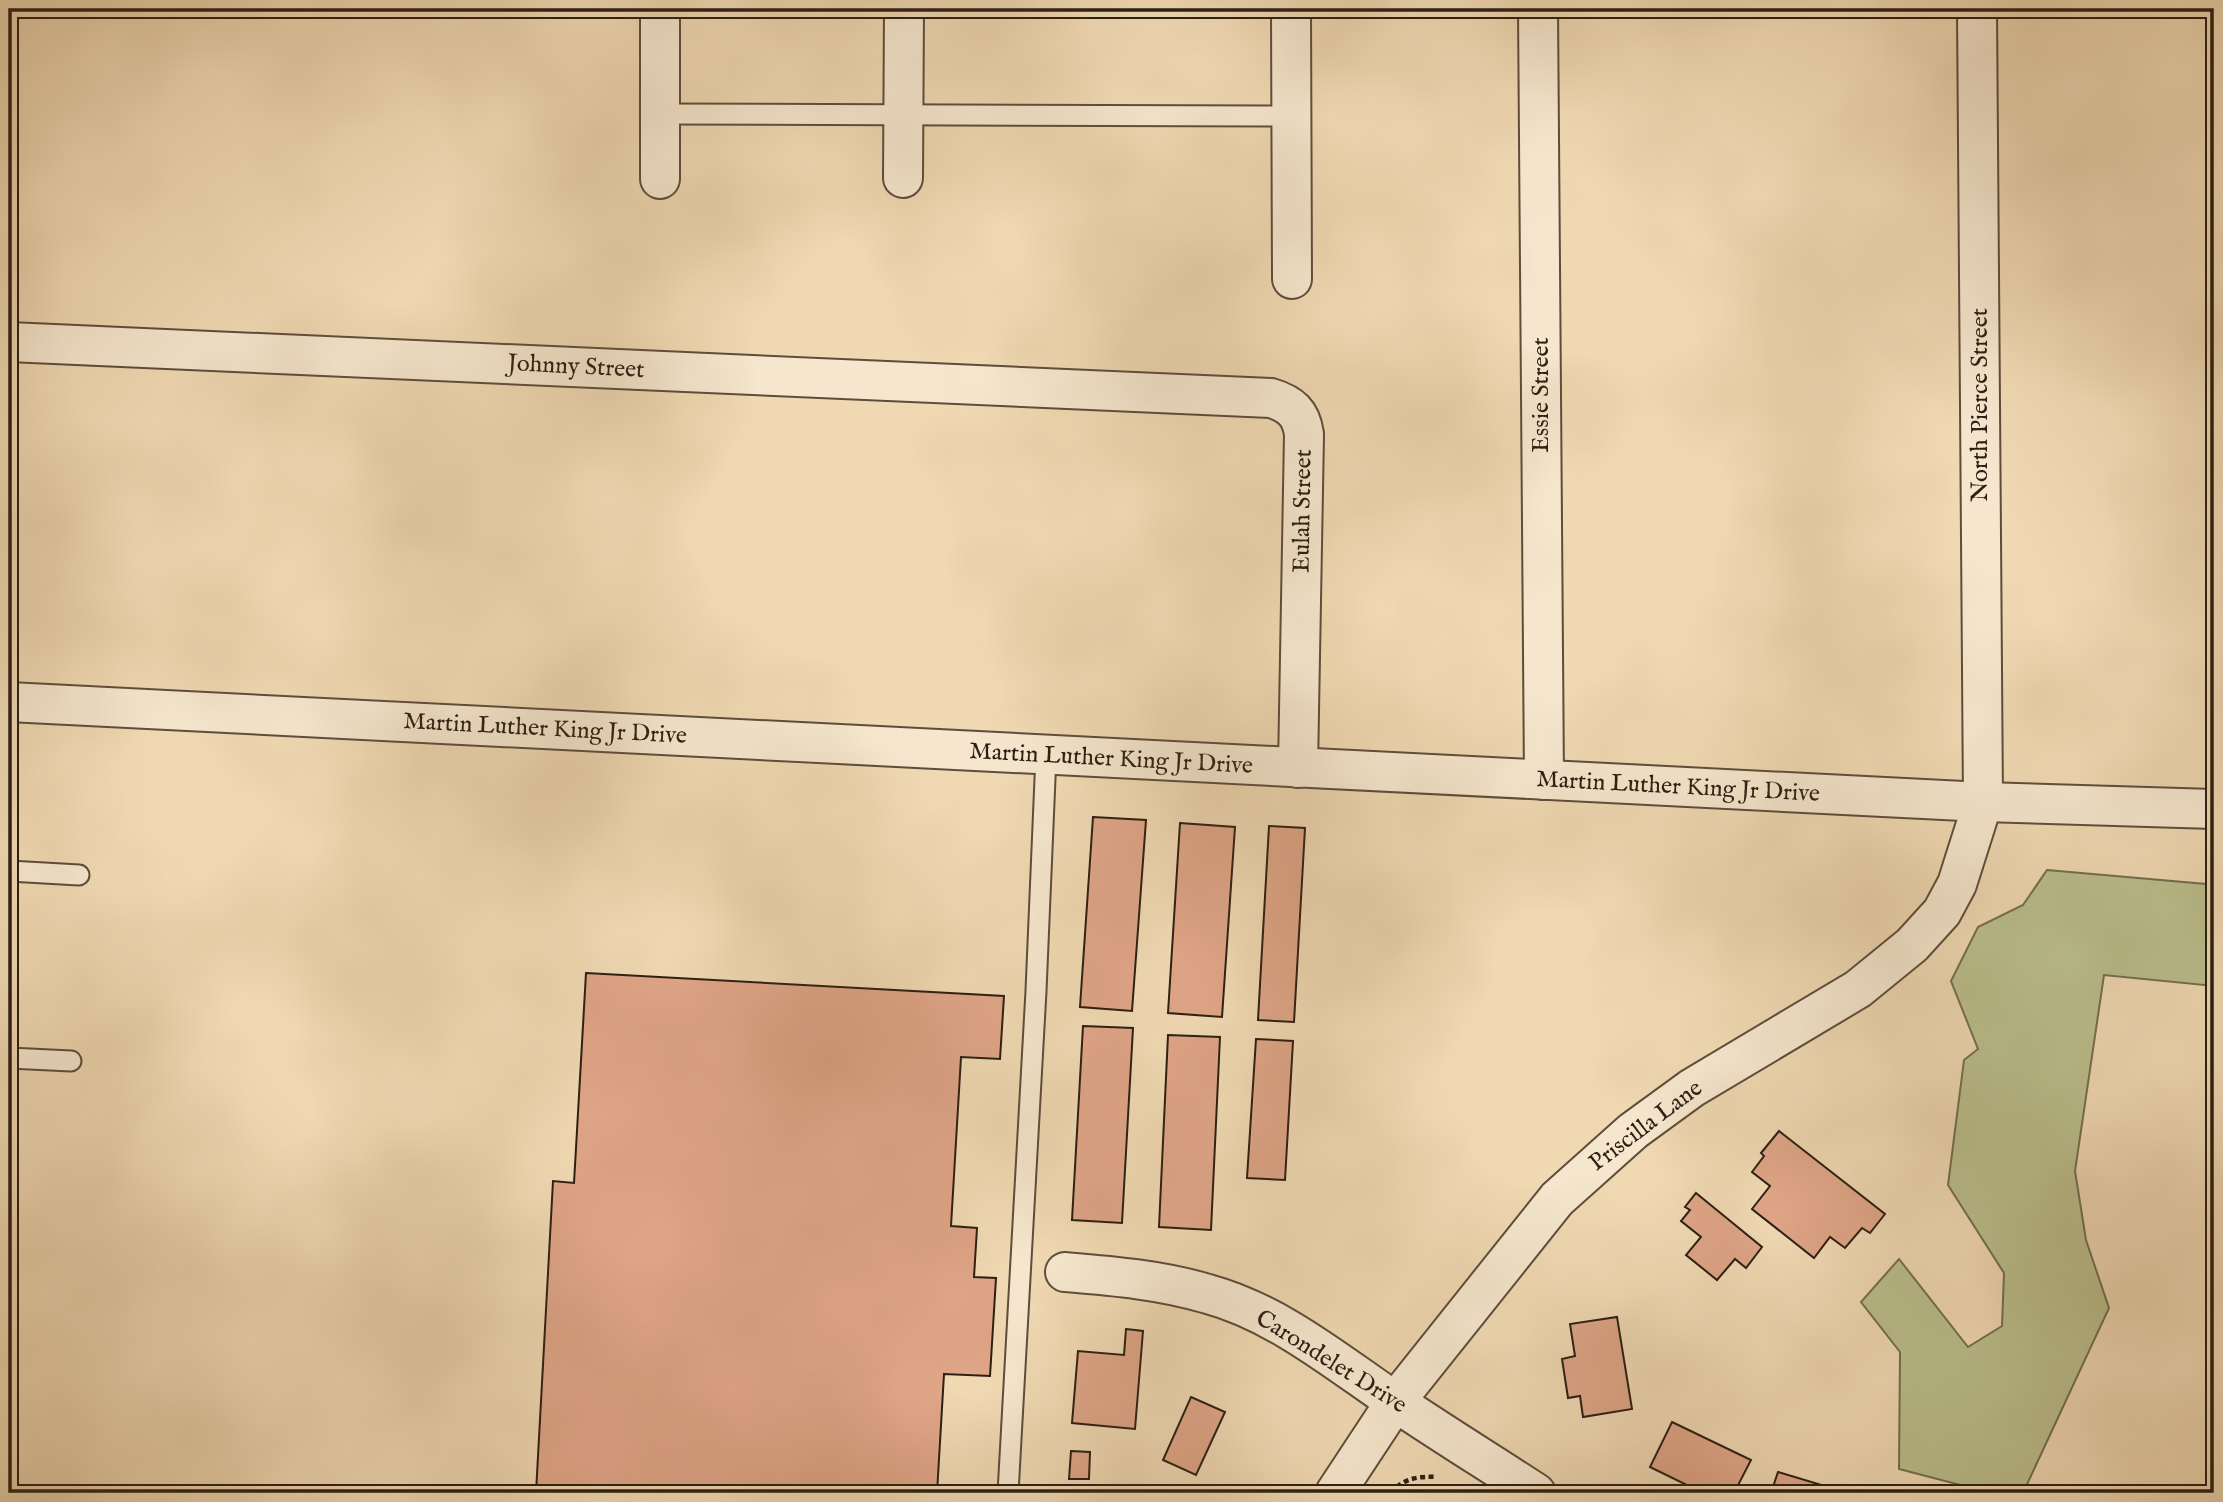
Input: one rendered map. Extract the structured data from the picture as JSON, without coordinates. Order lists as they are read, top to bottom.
{
  "streets": {
    "street": [
      "Johnny Street",
      "Essie Street",
      "North Pierce Street",
      "Eulah Street",
      "Martin Luther King Jr Drive",
      "Priscilla Lane",
      "Carondelet Drive"
    ]
  },
  "crossings": [
    ["Johnny Street", "Eulah Street"],
    ["Essie Street", "Martin Luther King Jr Drive"],
    ["North Pierce Street", "Martin Luther King Jr Drive"],
    ["North Pierce Street", "Priscilla Lane"],
    ["Eulah Street", "Martin Luther King Jr Drive"],
    ["Martin Luther King Jr Drive", "Priscilla Lane"],
    ["Priscilla Lane", "Carondelet Drive"]
  ]
}
